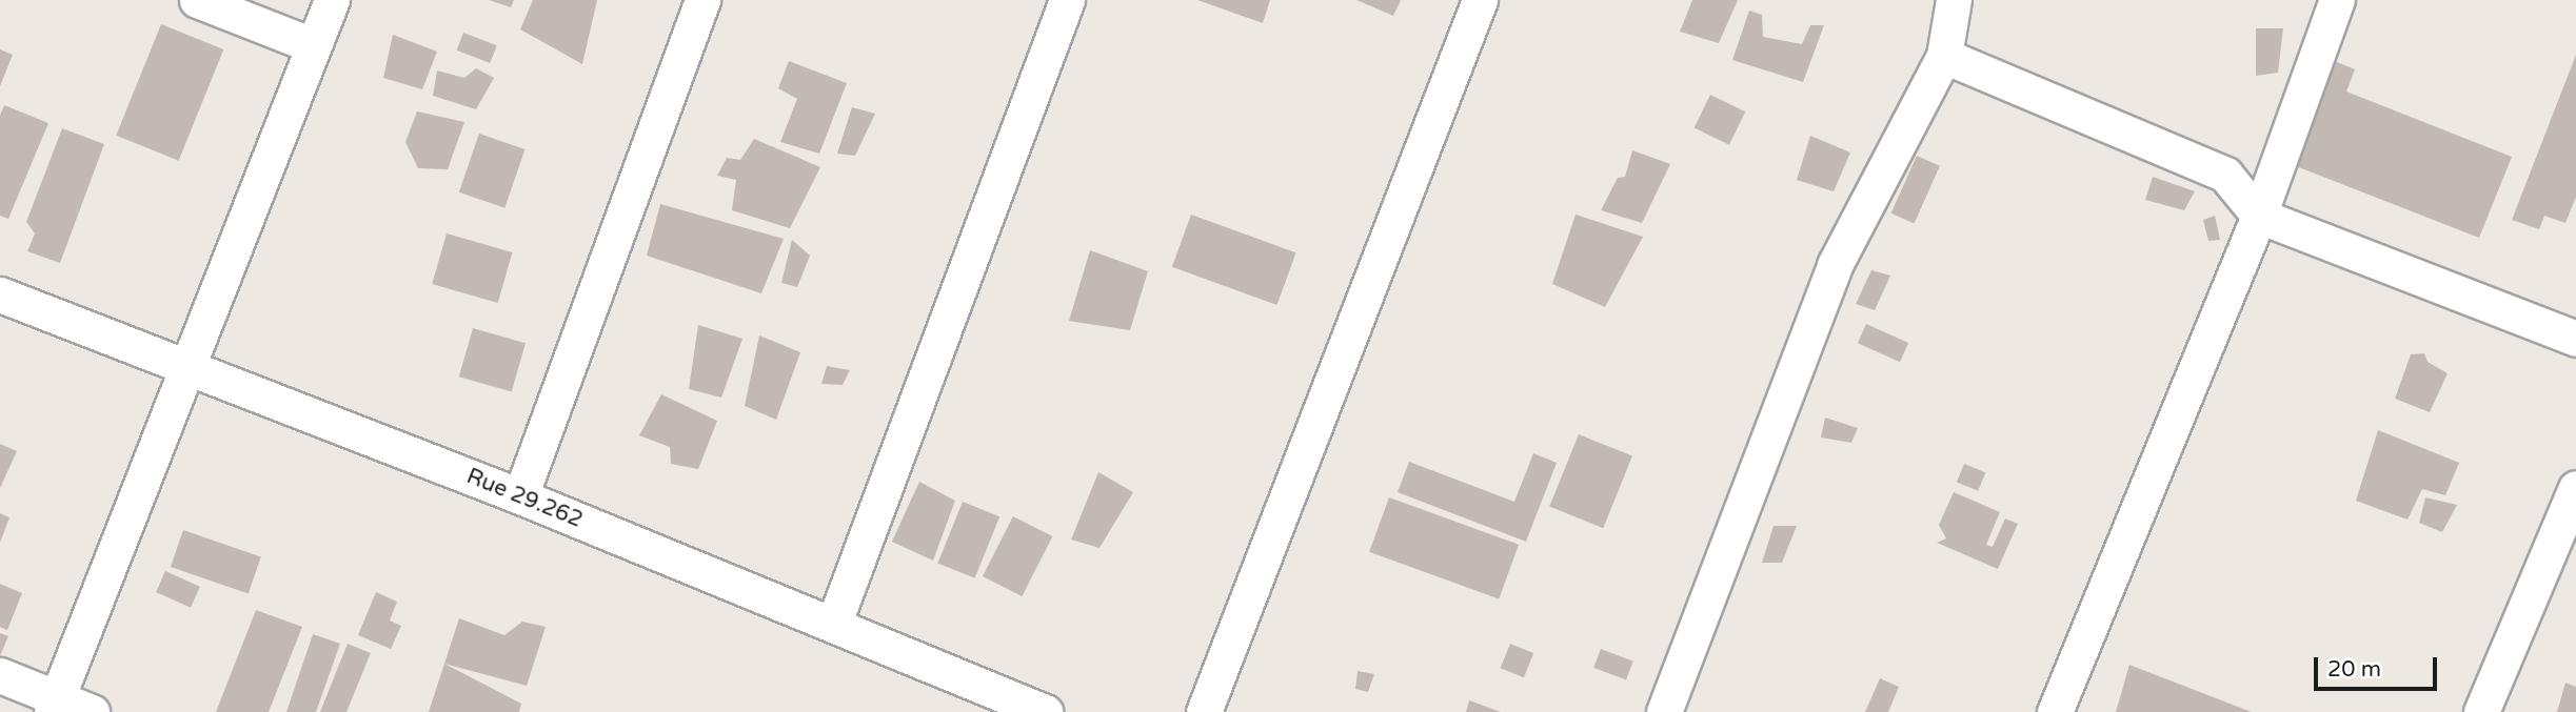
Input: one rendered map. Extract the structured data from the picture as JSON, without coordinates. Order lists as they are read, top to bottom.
{
  "streets": {
    "street": ["Rue 29.262"]
  },
  "scale_bar": "20 m"
}
